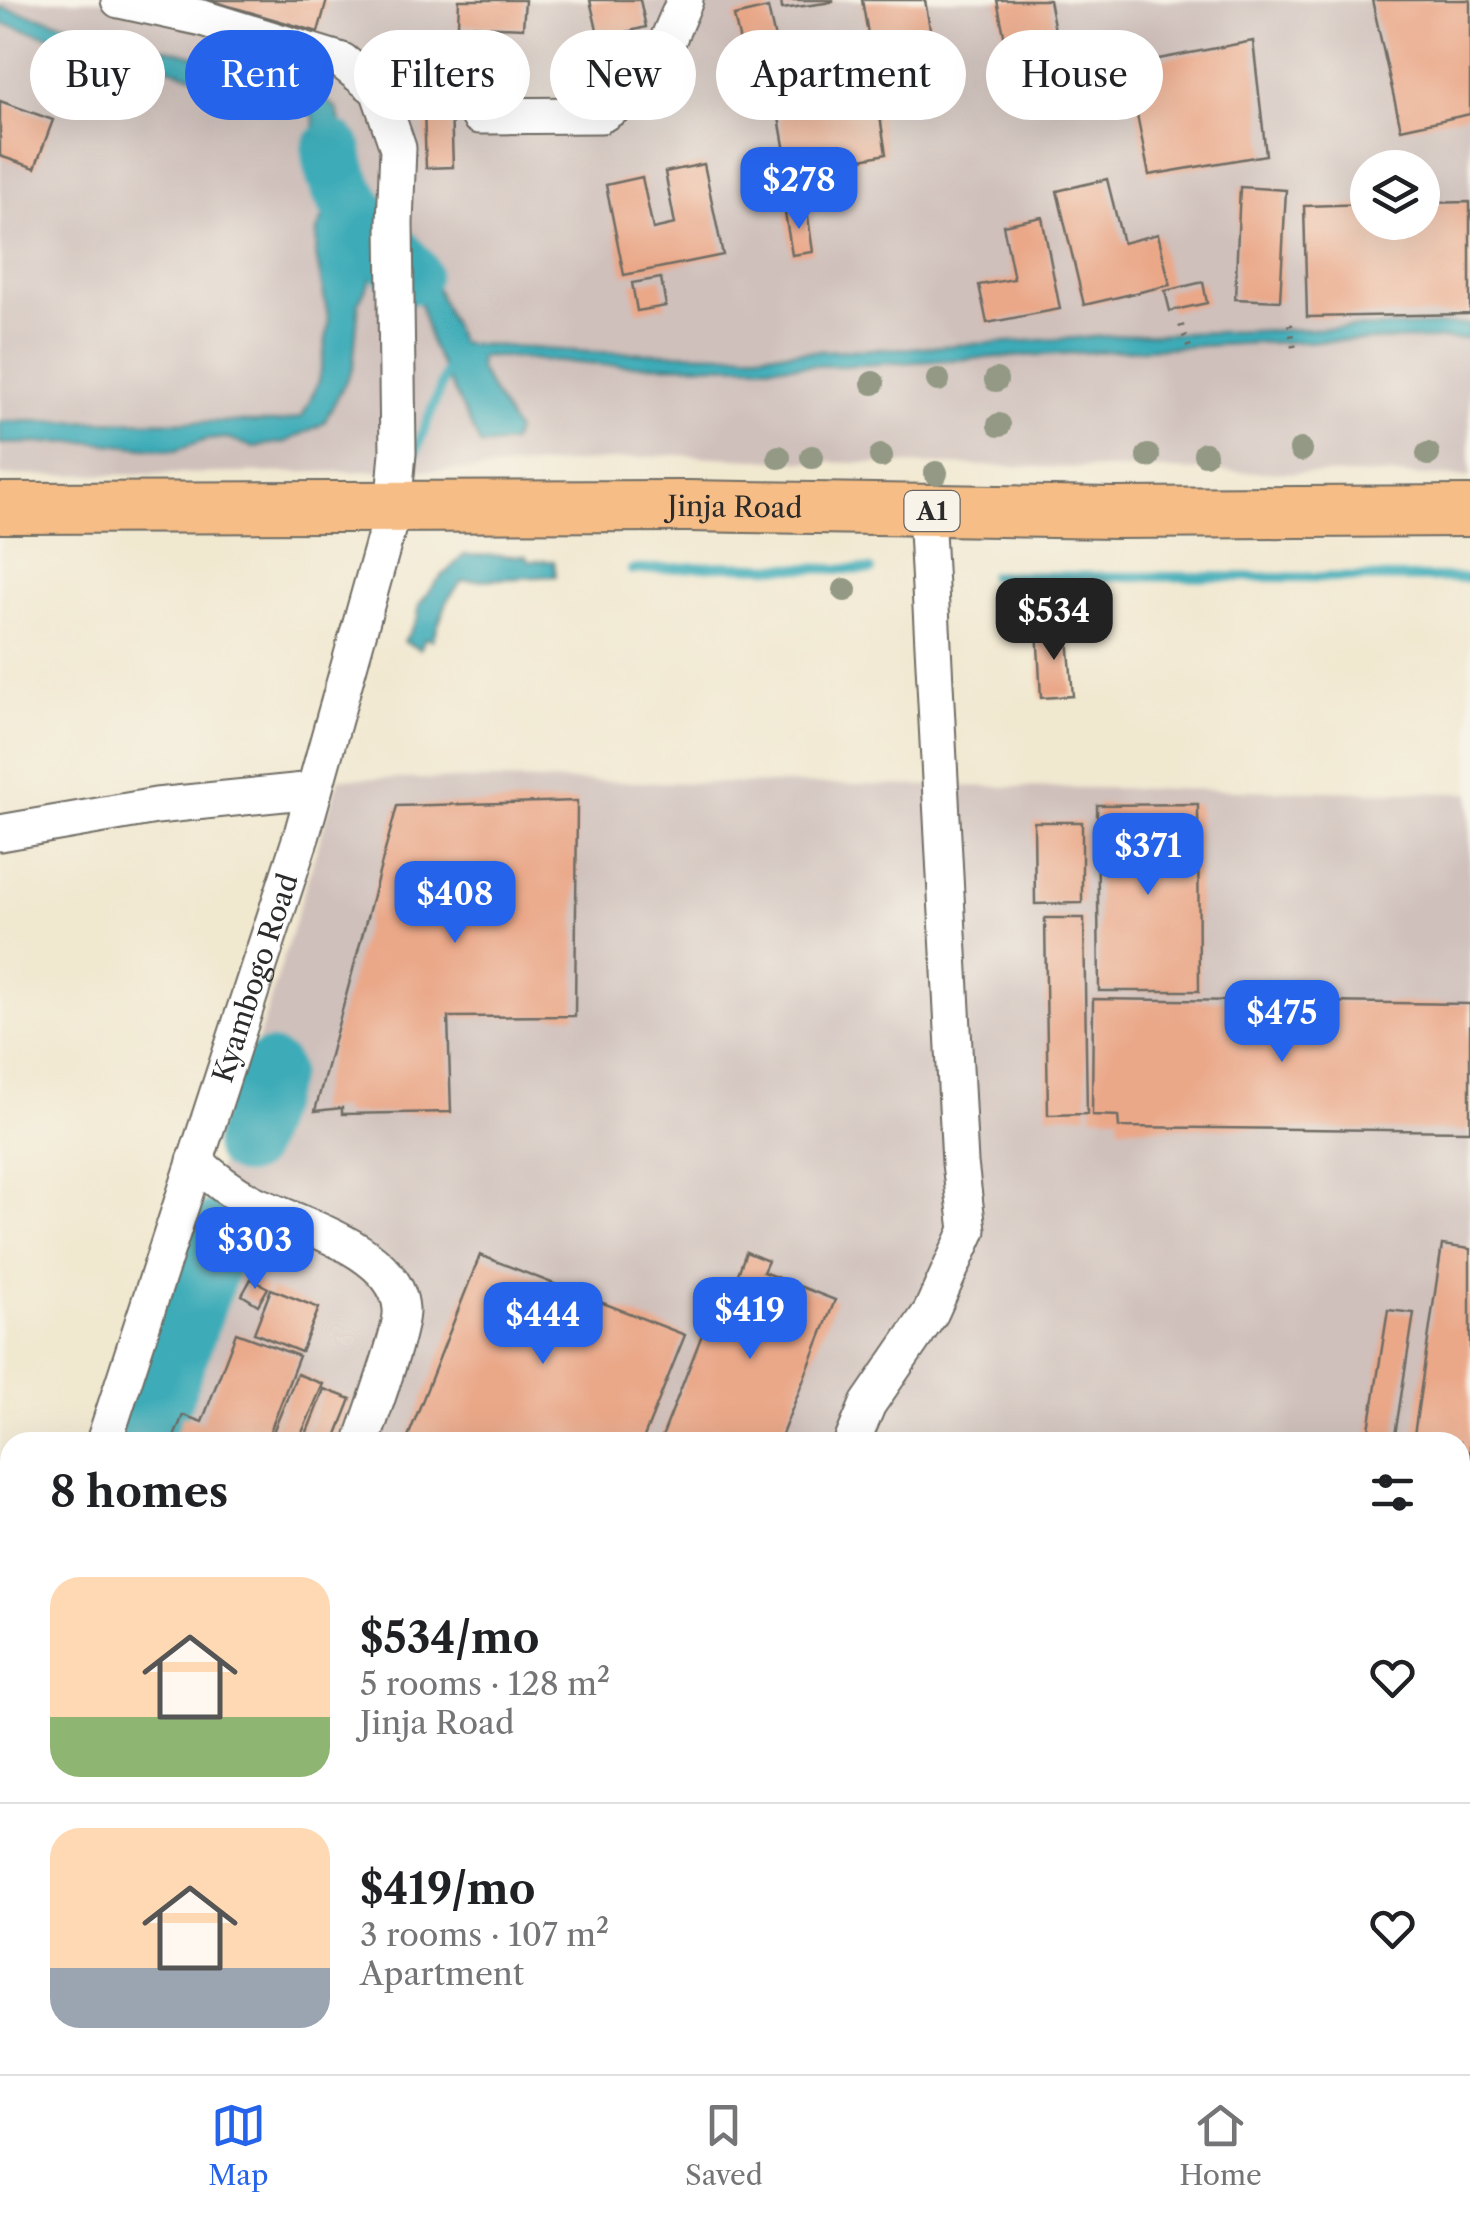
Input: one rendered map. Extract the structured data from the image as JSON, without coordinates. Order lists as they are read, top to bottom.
{
  "streets": {
    "highway": ["Jinja Road", "A1"],
    "street": ["Kyambogo Road"]
  },
  "crossings": [
    ["Jinja Road", "Kyambogo Road"]
  ],
  "page": {
    "chip": [
      "Buy",
      "Rent",
      "Filters",
      "New",
      "Apartment",
      "House"
    ],
    "price": [
      "$278",
      "$534",
      "$371",
      "$408",
      "$475",
      "$303",
      "$419",
      "$444"
    ],
    "heading": "8 homes",
    "list": [
      {
        "name": "$534/mo",
        "note": "5 rooms · 128 m² · Jinja Road"
      },
      {
        "name": "$419/mo",
        "note": "3 rooms · 107 m² · Apartment"
      }
    ],
    "tabs": ["Map", "Saved", "Home"]
  }
}
